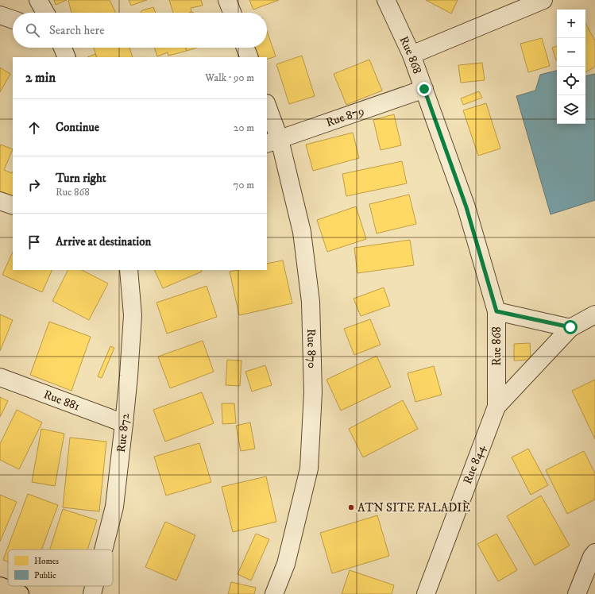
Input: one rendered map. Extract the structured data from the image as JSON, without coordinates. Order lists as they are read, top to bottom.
{
  "streets": {
    "street": [
      "Rue 868",
      "Rue 879",
      "Rue 870",
      "Rue 881",
      "Rue 872",
      "Rue 844"
    ]
  },
  "crossings": [
    ["Rue 868", "Rue 879"],
    ["Rue 868", "Rue 844"],
    ["Rue 879", "Rue 870"],
    ["Rue 881", "Rue 872"]
  ],
  "places": ["ATN SITE FALADIÈ"],
  "legend": ["Homes", "Public"],
  "page": {
    "map_buttons": ["+", "−"],
    "search": "Search here",
    "heading": ["2 min", "Walk · 90 m"],
    "list": [
      ["Continue", "20 m"],
      ["Turn right", "Rue 868", "70 m"],
      "Arrive at destination"
    ]
  }
}
